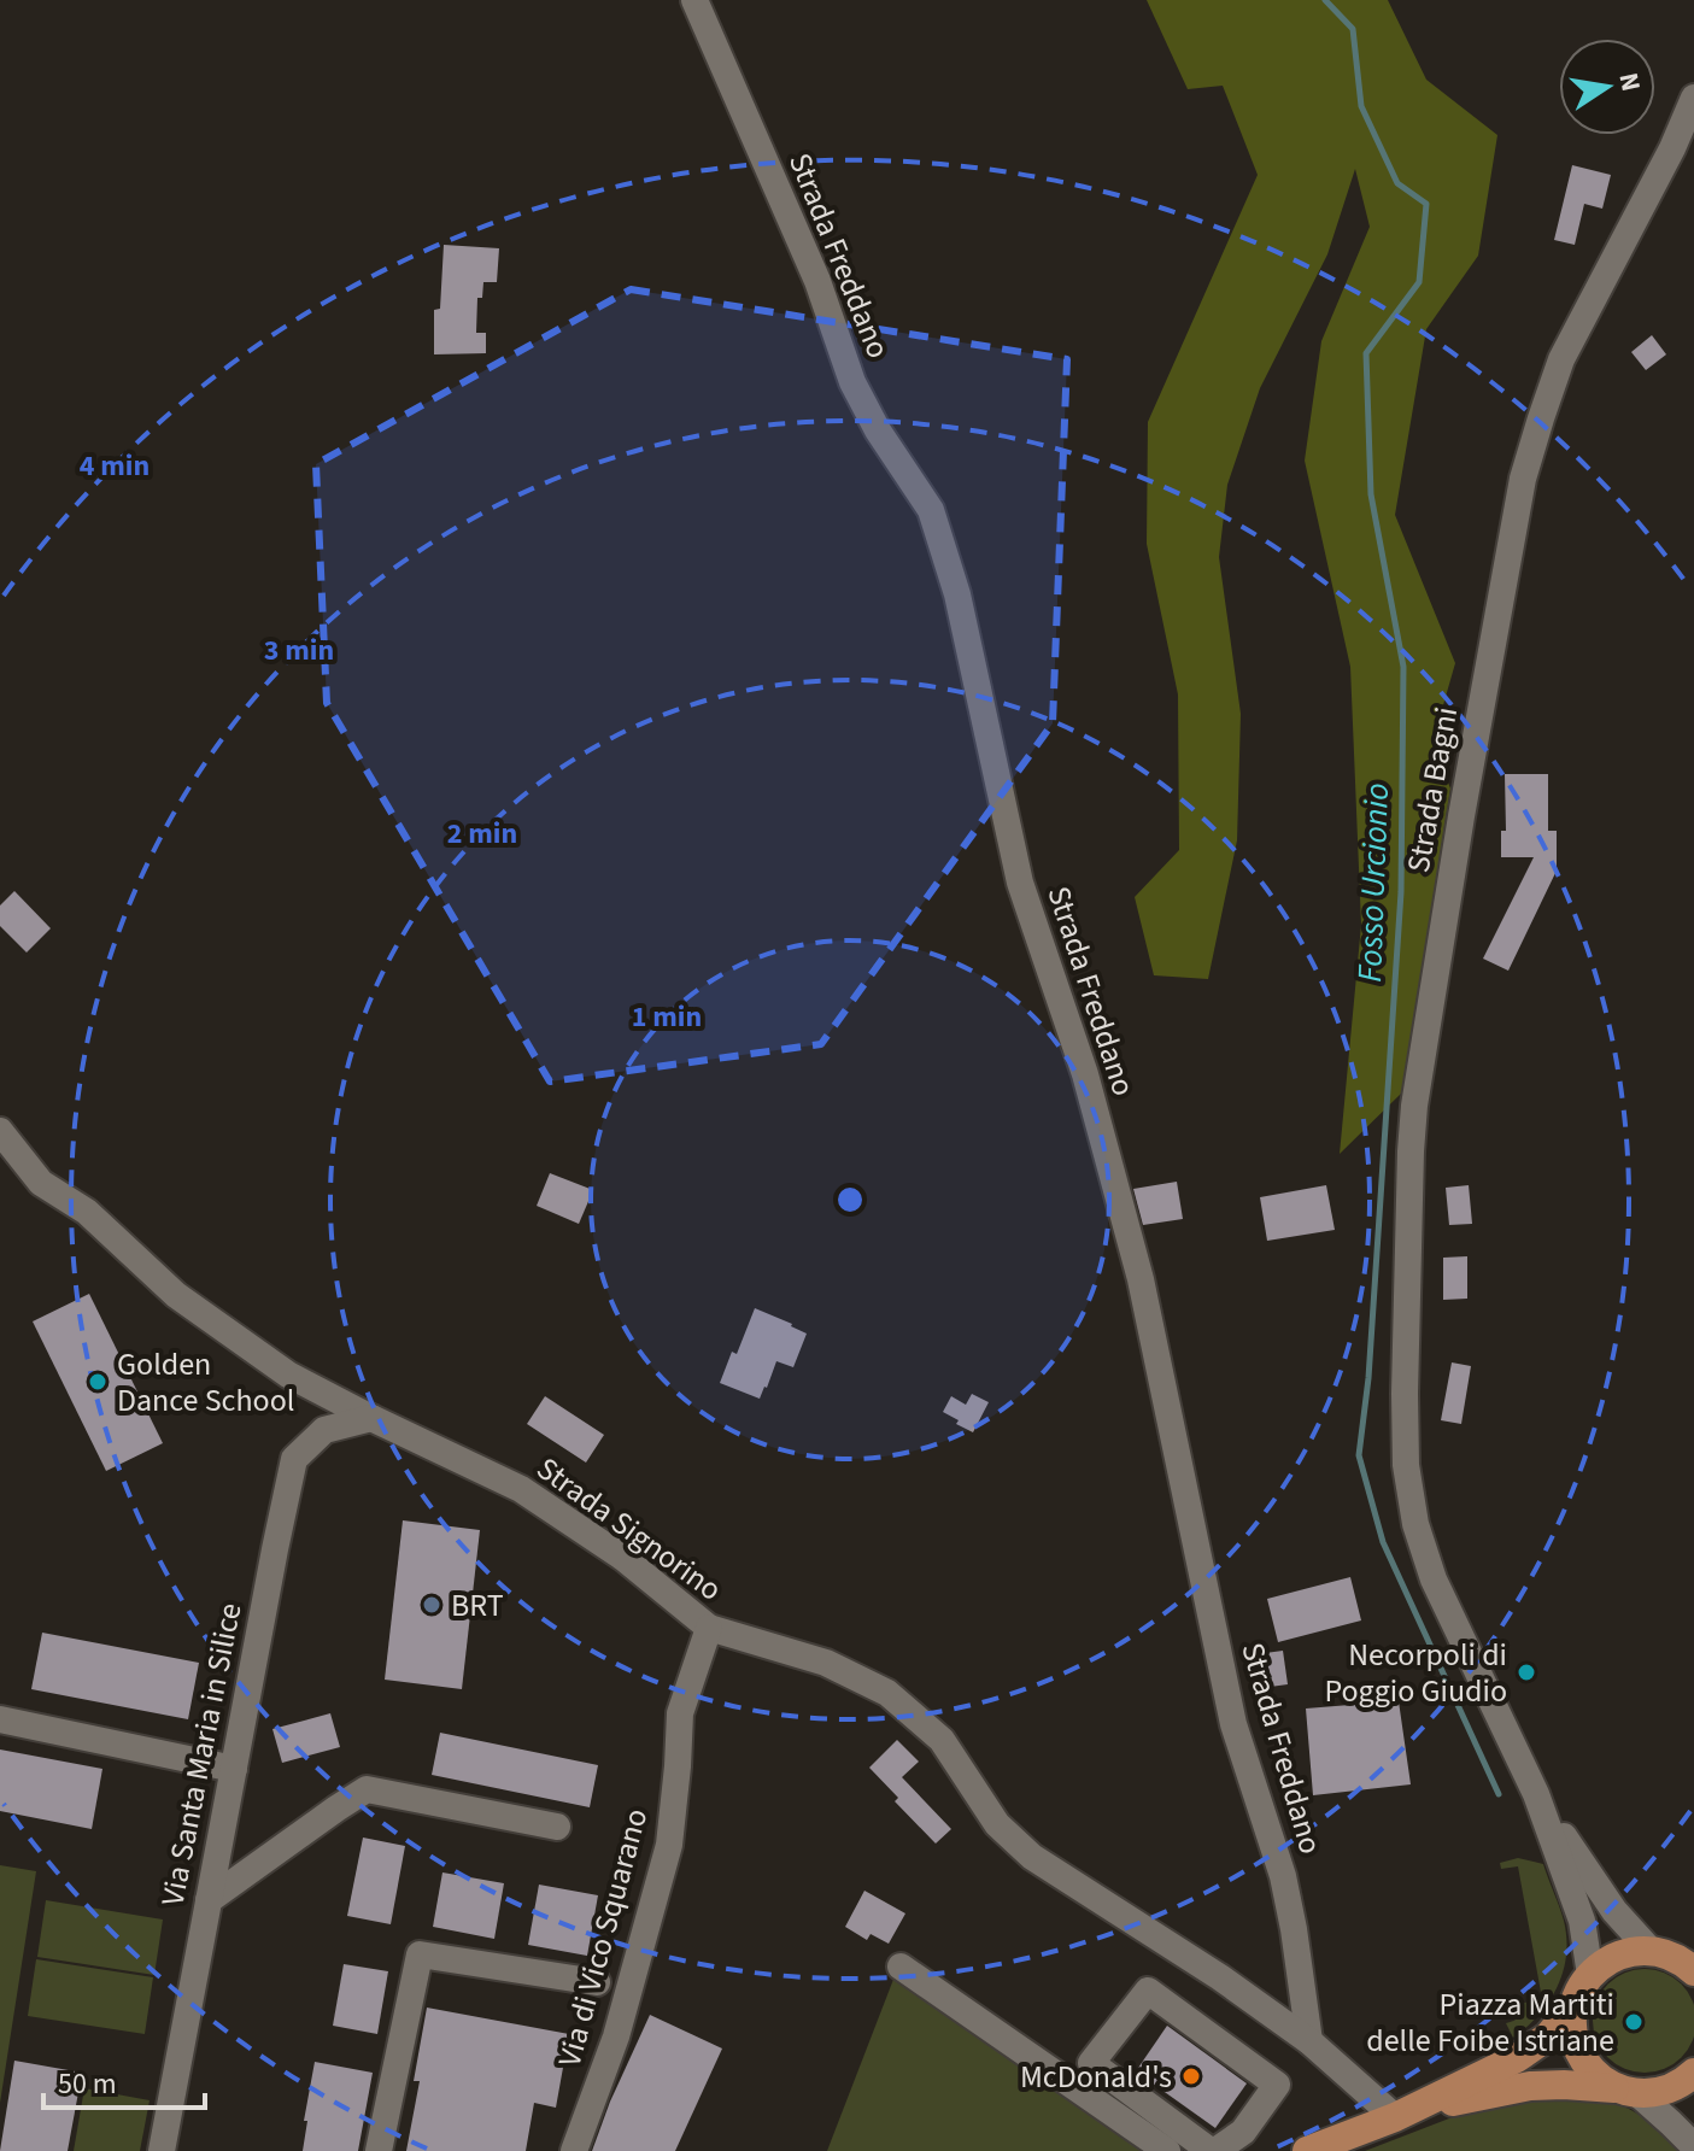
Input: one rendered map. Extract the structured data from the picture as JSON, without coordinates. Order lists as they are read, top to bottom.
{
  "streets": {
    "street": [
      "Strada Freddano",
      "Strada Bagni",
      "Strada Signorino",
      "Via Santa Maria in Silice",
      "Via di Vico Squarano"
    ]
  },
  "crossings": [
    ["Strada Freddano", "Strada Signorino"],
    ["Strada Signorino", "Via Santa Maria in Silice"],
    ["Strada Signorino", "Via di Vico Squarano"]
  ],
  "water": ["Fosso Urcionio"],
  "places": [
    "Golden Dance School",
    "BRT",
    "Necorpoli di Poggio Giudio",
    "Piazza Martiti delle Foibe Istriane",
    "McDonald's"
  ],
  "scale_bar": "50 m",
  "north": "right",
  "rings": [
    "4 min",
    "3 min",
    "2 min",
    "1 min"
  ]
}
